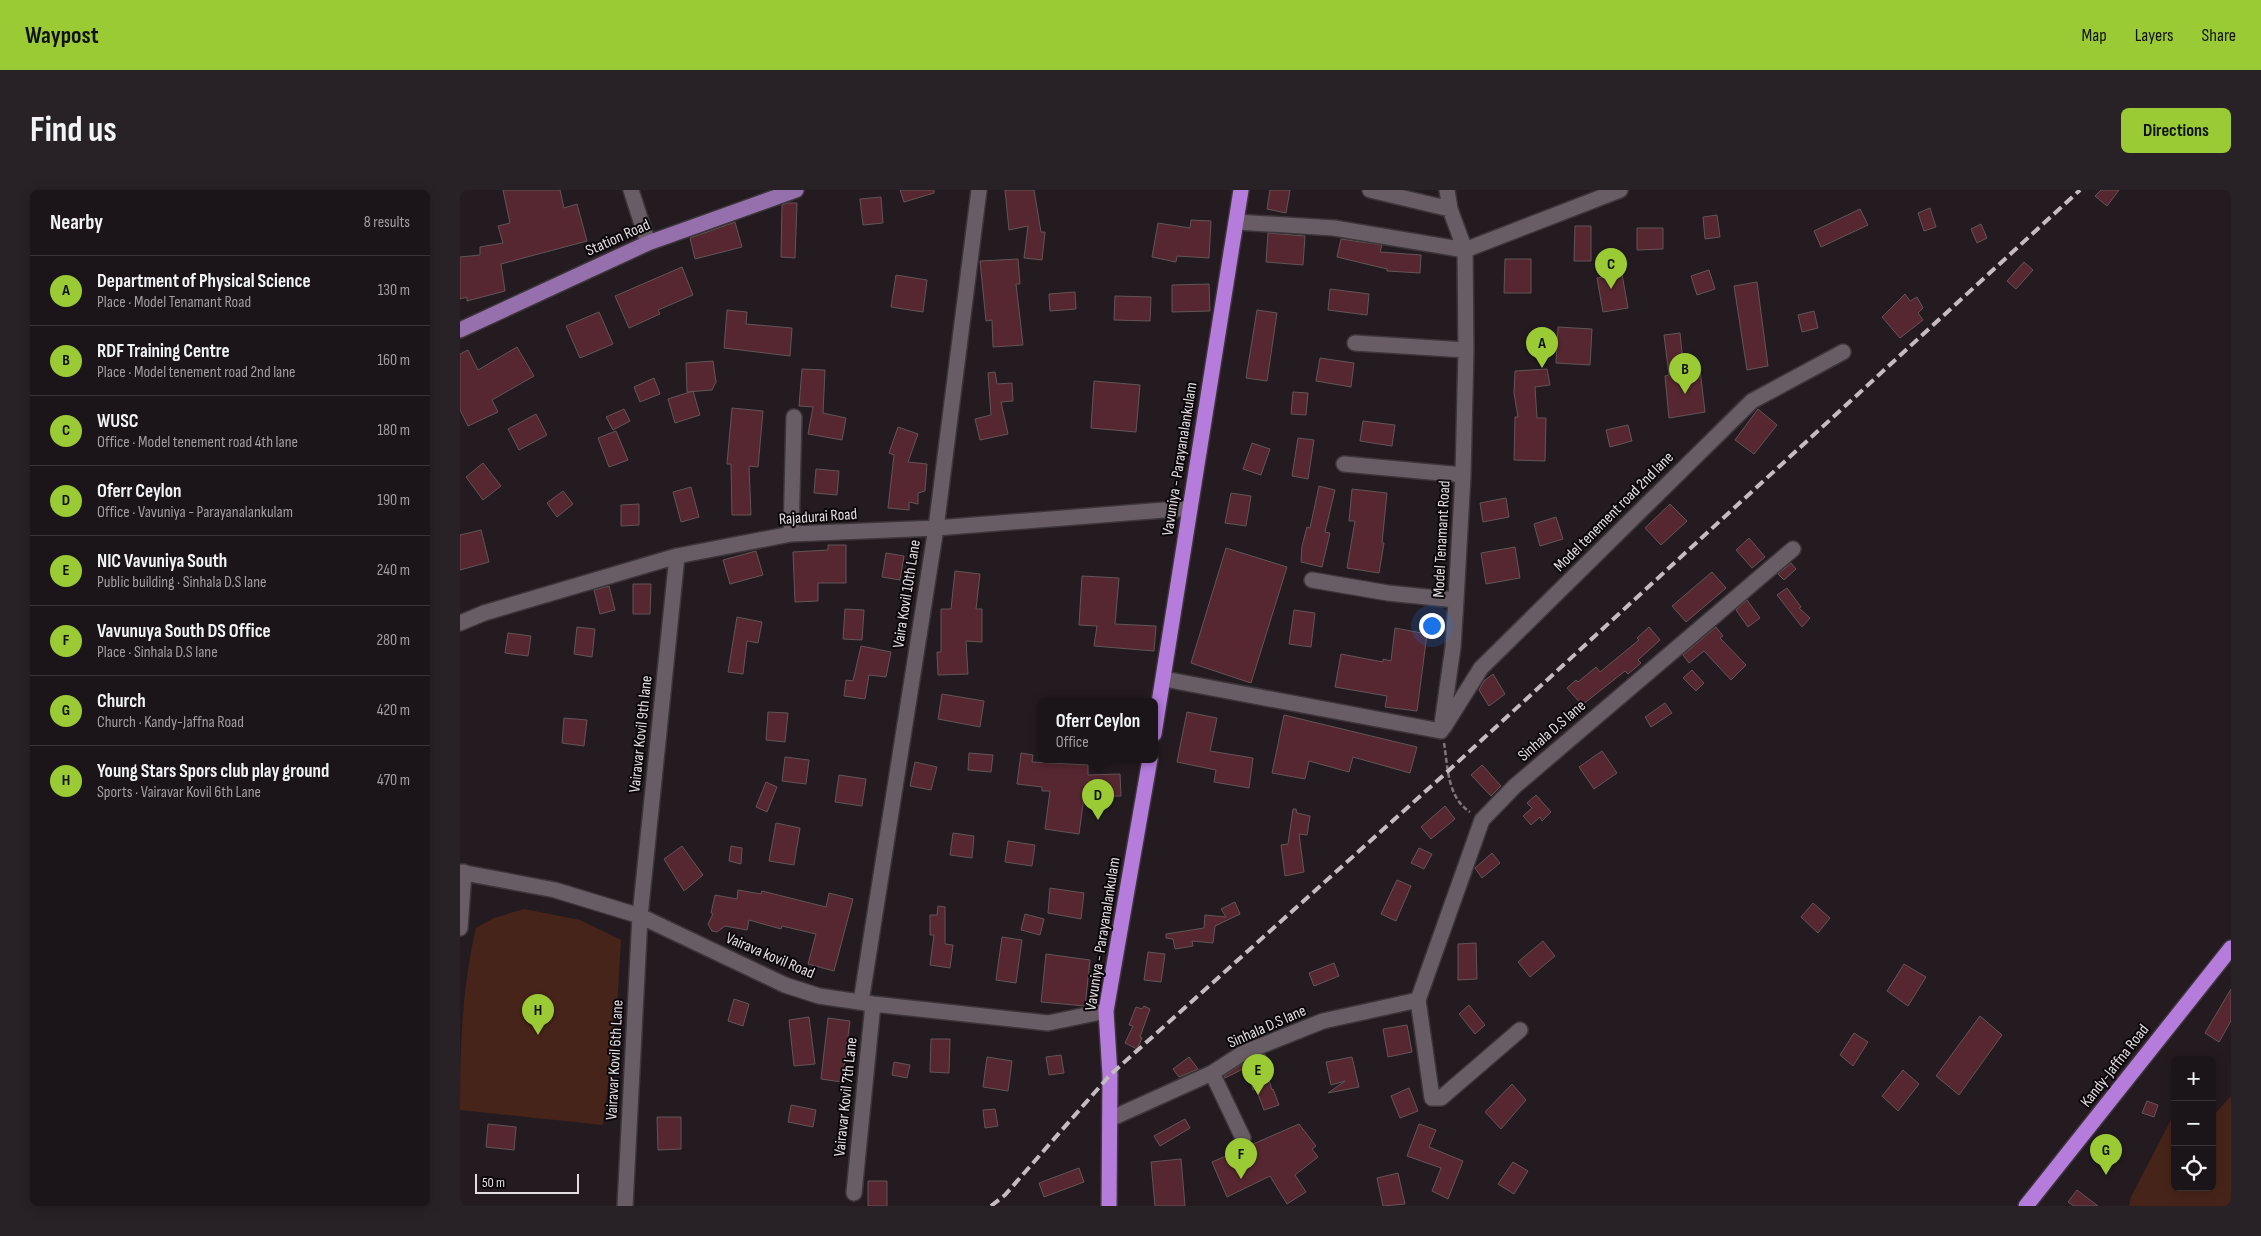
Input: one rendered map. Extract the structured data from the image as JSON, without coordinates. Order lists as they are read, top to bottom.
{
  "streets": {
    "highway": ["Vavuniya - Parayanalankulam", "Kandy-Jaffna Road"],
    "main road": ["Station Road"],
    "street": [
      "Model tenement road 2nd lane",
      "Rajadurai Road",
      "Model Tenamant Road",
      "Vaira Kovil 10th Lane",
      "Sinhala D.S lane",
      "Vairavar Kovil 9th lane",
      "Vairava kovil Road",
      "Vairavar Kovil 6th Lane",
      "Vairavar Kovil 7th Lane"
    ]
  },
  "crossings": [
    ["Vavuniya - Parayanalankulam", "Rajadurai Road"],
    ["Vavuniya - Parayanalankulam", "Sinhala D.S lane"],
    ["Vavuniya - Parayanalankulam", "Vairava kovil Road"],
    ["Model tenement road 2nd lane", "Model Tenamant Road"],
    ["Rajadurai Road", "Vaira Kovil 10th Lane"],
    ["Rajadurai Road", "Vairavar Kovil 9th lane"],
    ["Vaira Kovil 10th Lane", "Vairava kovil Road"],
    ["Vaira Kovil 10th Lane", "Vairavar Kovil 7th Lane"],
    ["Vairavar Kovil 9th lane", "Vairava kovil Road"],
    ["Vairavar Kovil 9th lane", "Vairavar Kovil 6th Lane"],
    ["Vairava kovil Road", "Vairavar Kovil 6th Lane"],
    ["Vairava kovil Road", "Vairavar Kovil 7th Lane"]
  ],
  "scale_bar": "50 m",
  "page": {
    "header": "Waypost",
    "nav": ["Map", "Layers", "Share"],
    "buttons": "Directions",
    "title": "Find us",
    "heading": ["Nearby", "8 results"],
    "pins": [
      "C",
      "A",
      "B",
      "D",
      "H",
      "E",
      "G",
      "F"
    ],
    "list": [
      {
        "mark": "A",
        "name": "Department of Physical Science",
        "note": "Place · Model Tenamant Road",
        "value": "130 m"
      },
      {
        "mark": "B",
        "name": "RDF Training Centre",
        "note": "Place · Model tenement road 2nd lane",
        "value": "160 m"
      },
      {
        "mark": "C",
        "name": "WUSC",
        "note": "Office · Model tenement road 4th lane",
        "value": "180 m"
      },
      {
        "mark": "D",
        "name": "Oferr Ceylon",
        "note": "Office · Vavuniya - Parayanalankulam",
        "value": "190 m"
      },
      {
        "mark": "E",
        "name": "NIC Vavuniya South",
        "note": "Public building · Sinhala D.S lane",
        "value": "240 m"
      },
      {
        "mark": "F",
        "name": "Vavunuya South DS Office",
        "note": "Place · Sinhala D.S lane",
        "value": "280 m"
      },
      {
        "mark": "G",
        "name": "Church",
        "note": "Church · Kandy-Jaffna Road",
        "value": "420 m"
      },
      {
        "mark": "H",
        "name": "Young Stars Spors club play ground",
        "note": "Sports · Vairavar Kovil 6th Lane",
        "value": "470 m"
      }
    ],
    "popup": ["Oferr Ceylon", "Office"],
    "map_buttons": ["+", "−"],
    "scale": "50 m"
  }
}
